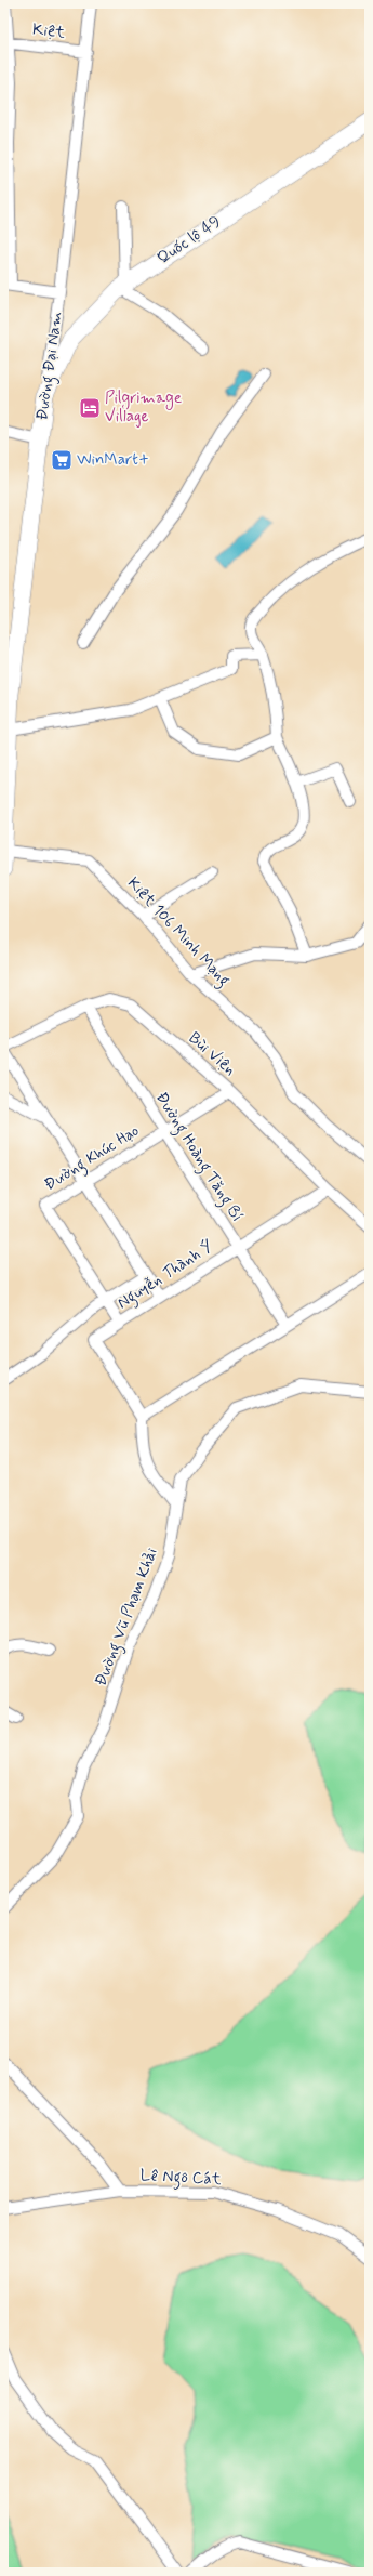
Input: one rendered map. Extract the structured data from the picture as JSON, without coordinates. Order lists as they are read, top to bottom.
{
  "streets": {
    "highway": ["Quốc lộ 49", "Đường Đại Nam"],
    "street": [
      "Kiệt",
      "Kiệt 106 Minh Mạng",
      "Bùi Viện",
      "Đường Hoàng Tăng Bí",
      "Đường Khúc Hạo",
      "Nguyễn Thành Ý",
      "Đường Vũ Phạm Khải",
      "Lê Ngô Cát"
    ]
  },
  "crossings": [
    ["Kiệt", "Đường Đại Nam"],
    ["Quốc lộ 49", "Đường Đại Nam"],
    ["Đường Đại Nam", "Kiệt 106 Minh Mạng"],
    ["Bùi Viện", "Đường Hoàng Tăng Bí"],
    ["Bùi Viện", "Đường Khúc Hạo"],
    ["Bùi Viện", "Nguyễn Thành Ý"],
    ["Đường Hoàng Tăng Bí", "Đường Khúc Hạo"],
    ["Đường Hoàng Tăng Bí", "Nguyễn Thành Ý"],
    ["Đường Khúc Hạo", "Nguyễn Thành Ý"]
  ],
  "places": {
    "hotel": ["Pilgrimage Village"],
    "supermarket": ["WinMart+"]
  }
}
